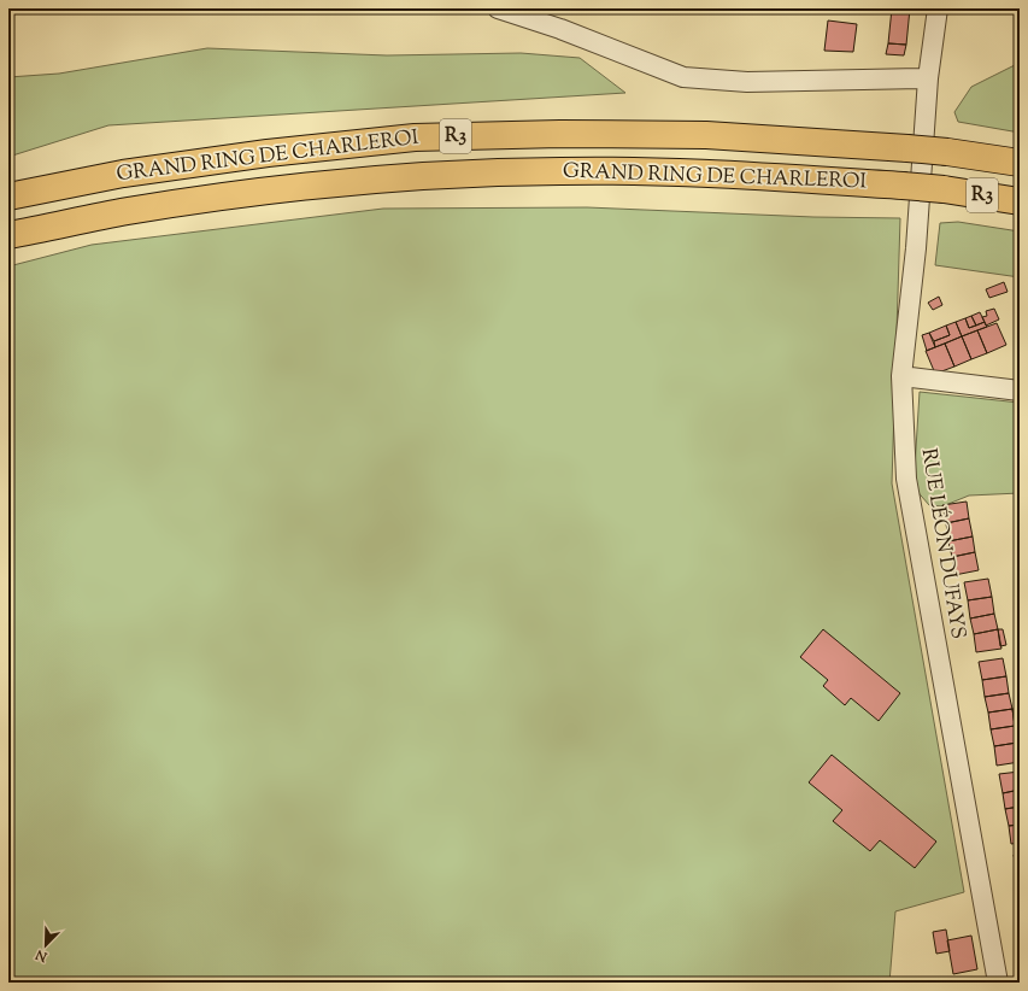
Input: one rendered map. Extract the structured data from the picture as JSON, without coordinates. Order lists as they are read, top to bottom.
{
  "streets": {
    "highway": ["R3", "GRAND RING DE CHARLEROI"],
    "street": ["RUE LÉON DUFAYS"]
  },
  "north": "bottom left"
}
